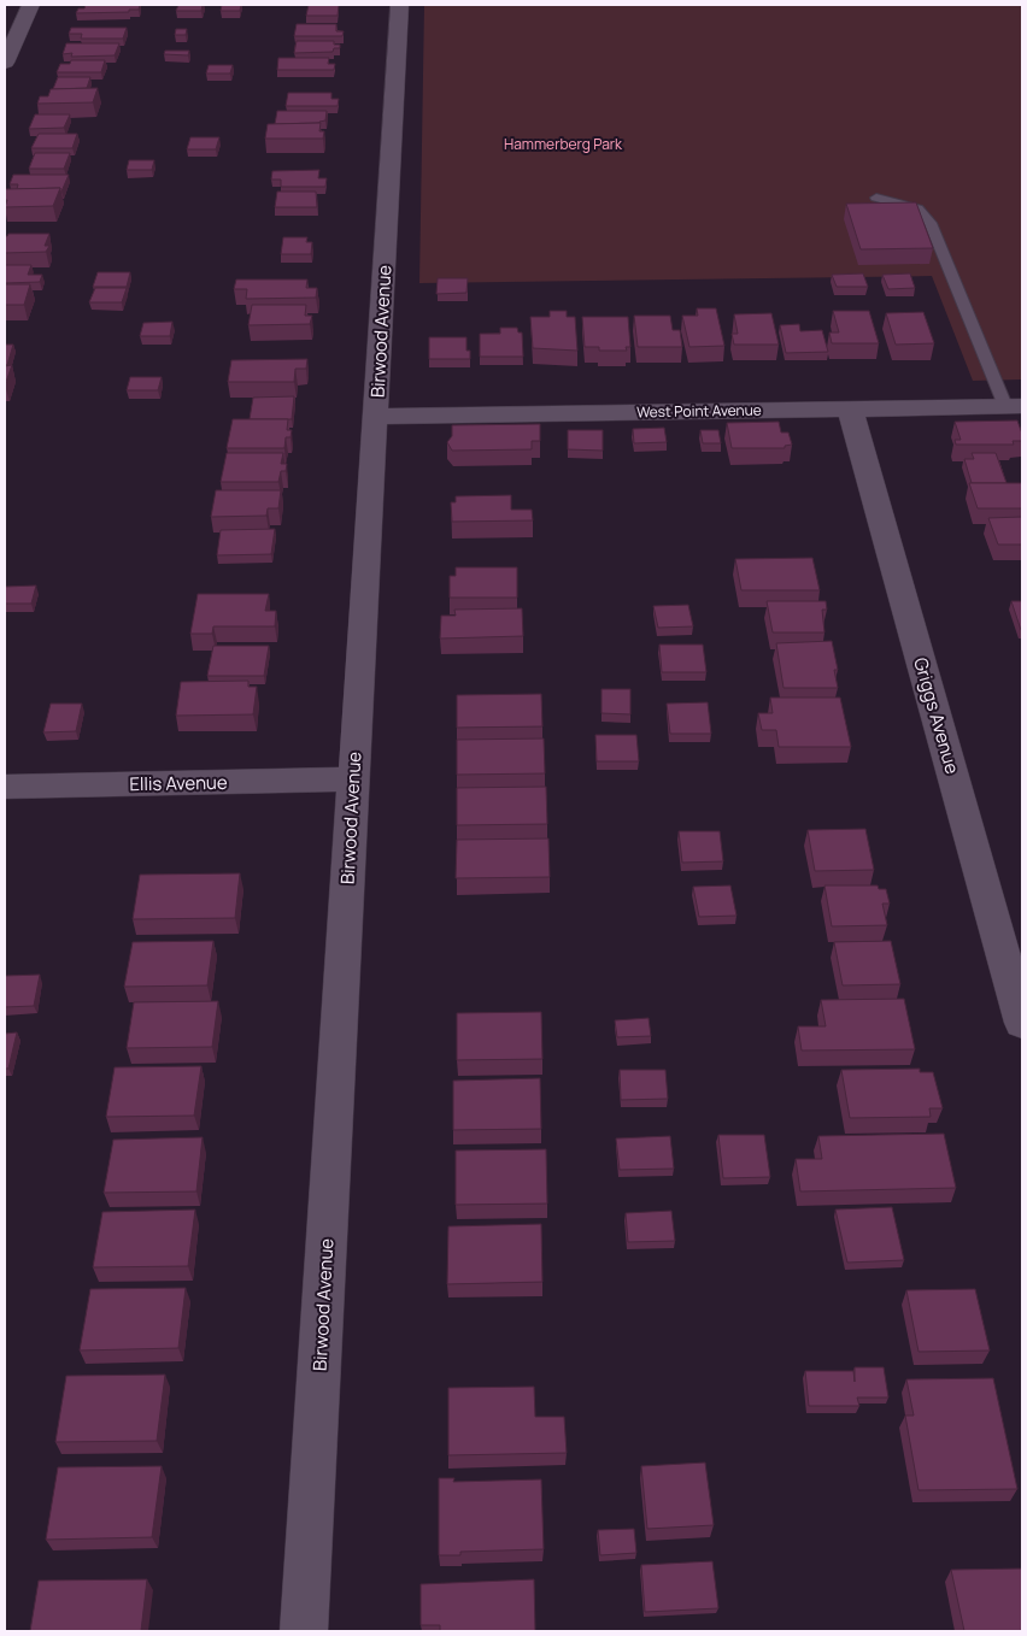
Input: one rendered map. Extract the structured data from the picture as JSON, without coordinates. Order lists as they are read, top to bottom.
{
  "streets": {
    "street": [
      "Birwood Avenue",
      "West Point Avenue",
      "Griggs Avenue",
      "Ellis Avenue"
    ]
  },
  "crossings": [
    ["Birwood Avenue", "West Point Avenue"],
    ["Birwood Avenue", "Ellis Avenue"],
    ["West Point Avenue", "Griggs Avenue"]
  ],
  "parks": ["Hammerberg Park"]
}
